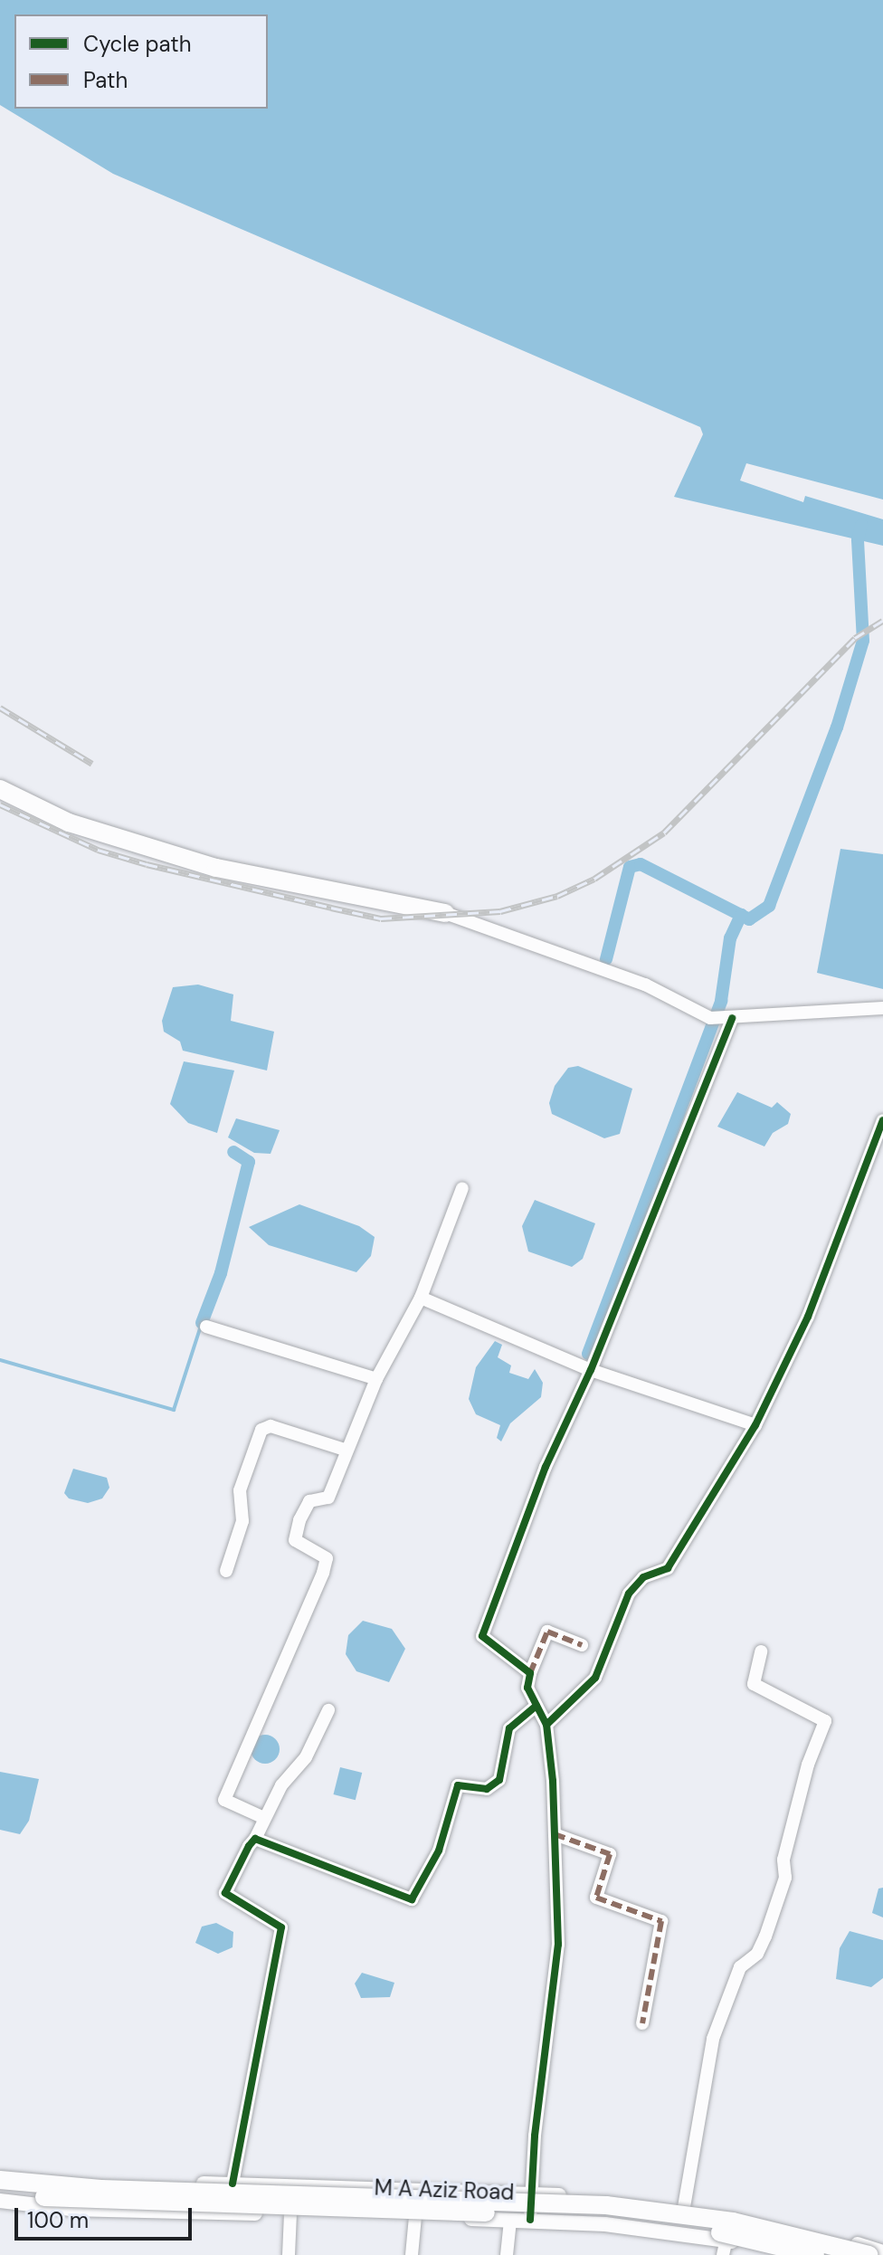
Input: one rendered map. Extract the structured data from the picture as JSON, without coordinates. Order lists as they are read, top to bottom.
{
  "streets": {
    "main road": ["M A Aziz Road"]
  },
  "legend": ["Cycle path", "Path"],
  "scale_bar": "100 m"
}
